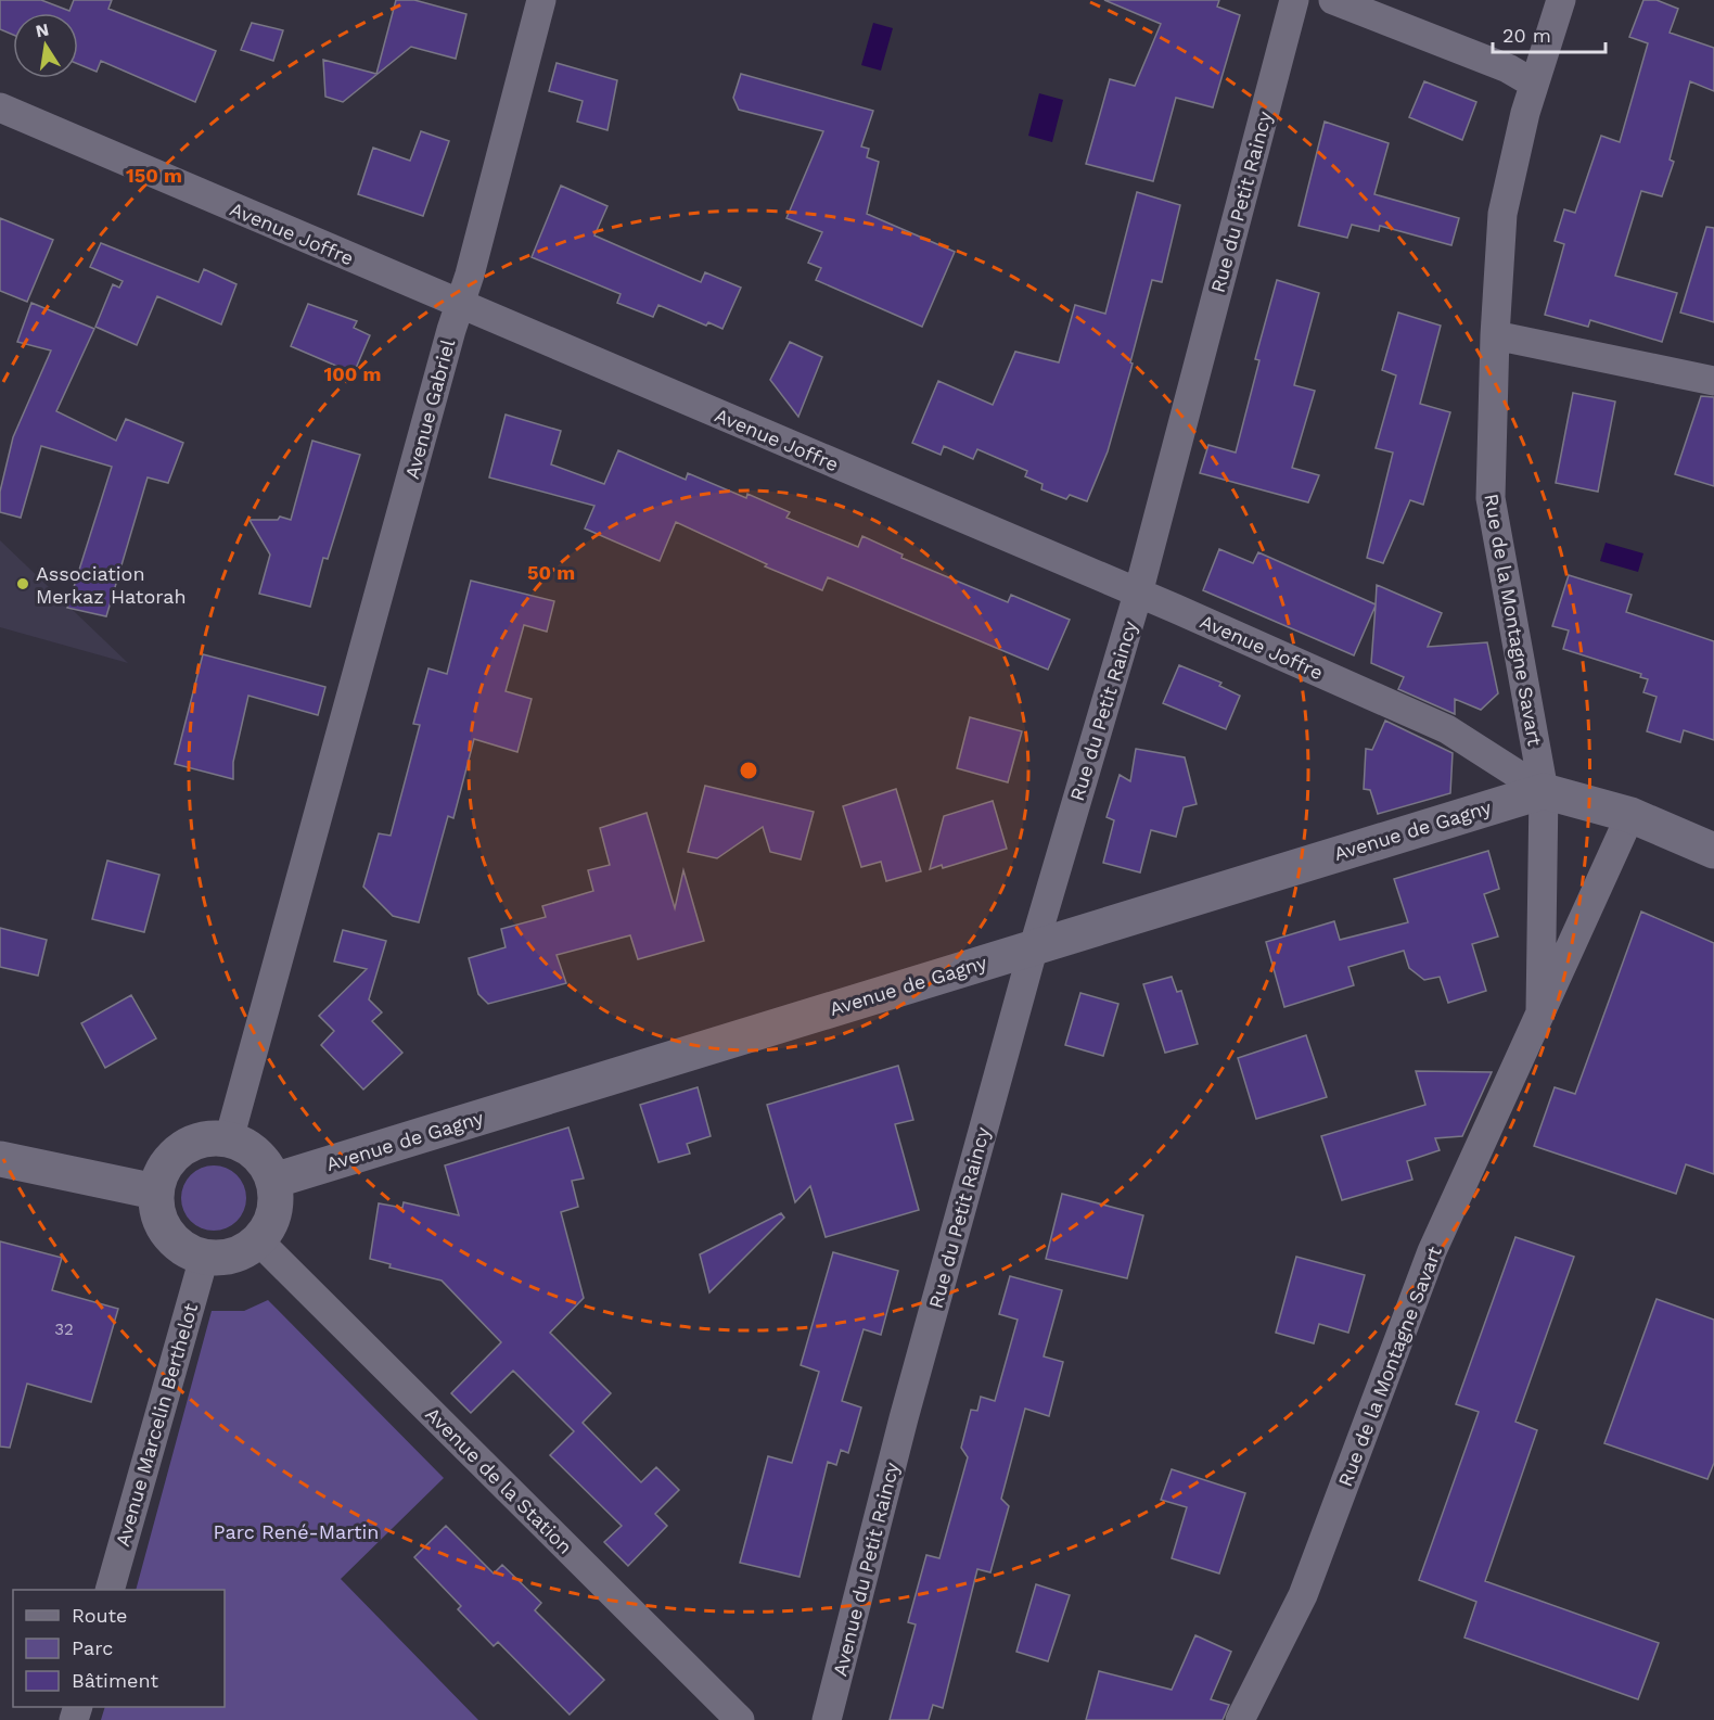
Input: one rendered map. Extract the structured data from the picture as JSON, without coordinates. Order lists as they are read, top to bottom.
{
  "streets": {
    "street": [
      "Rue du Petit Raincy",
      "Avenue Joffre",
      "Avenue Gabriel",
      "Rue de la Montagne Savart",
      "Avenue de Gagny",
      "Avenue Marcelin Berthelot",
      "Avenue de la Station",
      "Avenue du Petit Raincy"
    ]
  },
  "crossings": [
    ["Rue du Petit Raincy", "Avenue Joffre"],
    ["Rue du Petit Raincy", "Avenue de Gagny"],
    ["Rue du Petit Raincy", "Avenue du Petit Raincy"],
    ["Avenue Joffre", "Avenue Gabriel"],
    ["Avenue Joffre", "Rue de la Montagne Savart"],
    ["Avenue Joffre", "Avenue de Gagny"],
    ["Avenue Gabriel", "Avenue de Gagny"],
    ["Avenue Gabriel", "Avenue Marcelin Berthelot"],
    ["Avenue Gabriel", "Avenue de la Station"],
    ["Rue de la Montagne Savart", "Avenue de Gagny"],
    ["Avenue de Gagny", "Avenue Marcelin Berthelot"],
    ["Avenue de Gagny", "Avenue de la Station"],
    ["Avenue Marcelin Berthelot", "Avenue de la Station"]
  ],
  "parks": ["Parc René-Martin"],
  "places": ["Association Merkaz Hatorah"],
  "house_numbers": ["32"],
  "legend": ["Route", "Parc", "Bâtiment"],
  "scale_bar": "20 m",
  "north": "top",
  "rings": ["150 m", "100 m", "50 m"]
}
